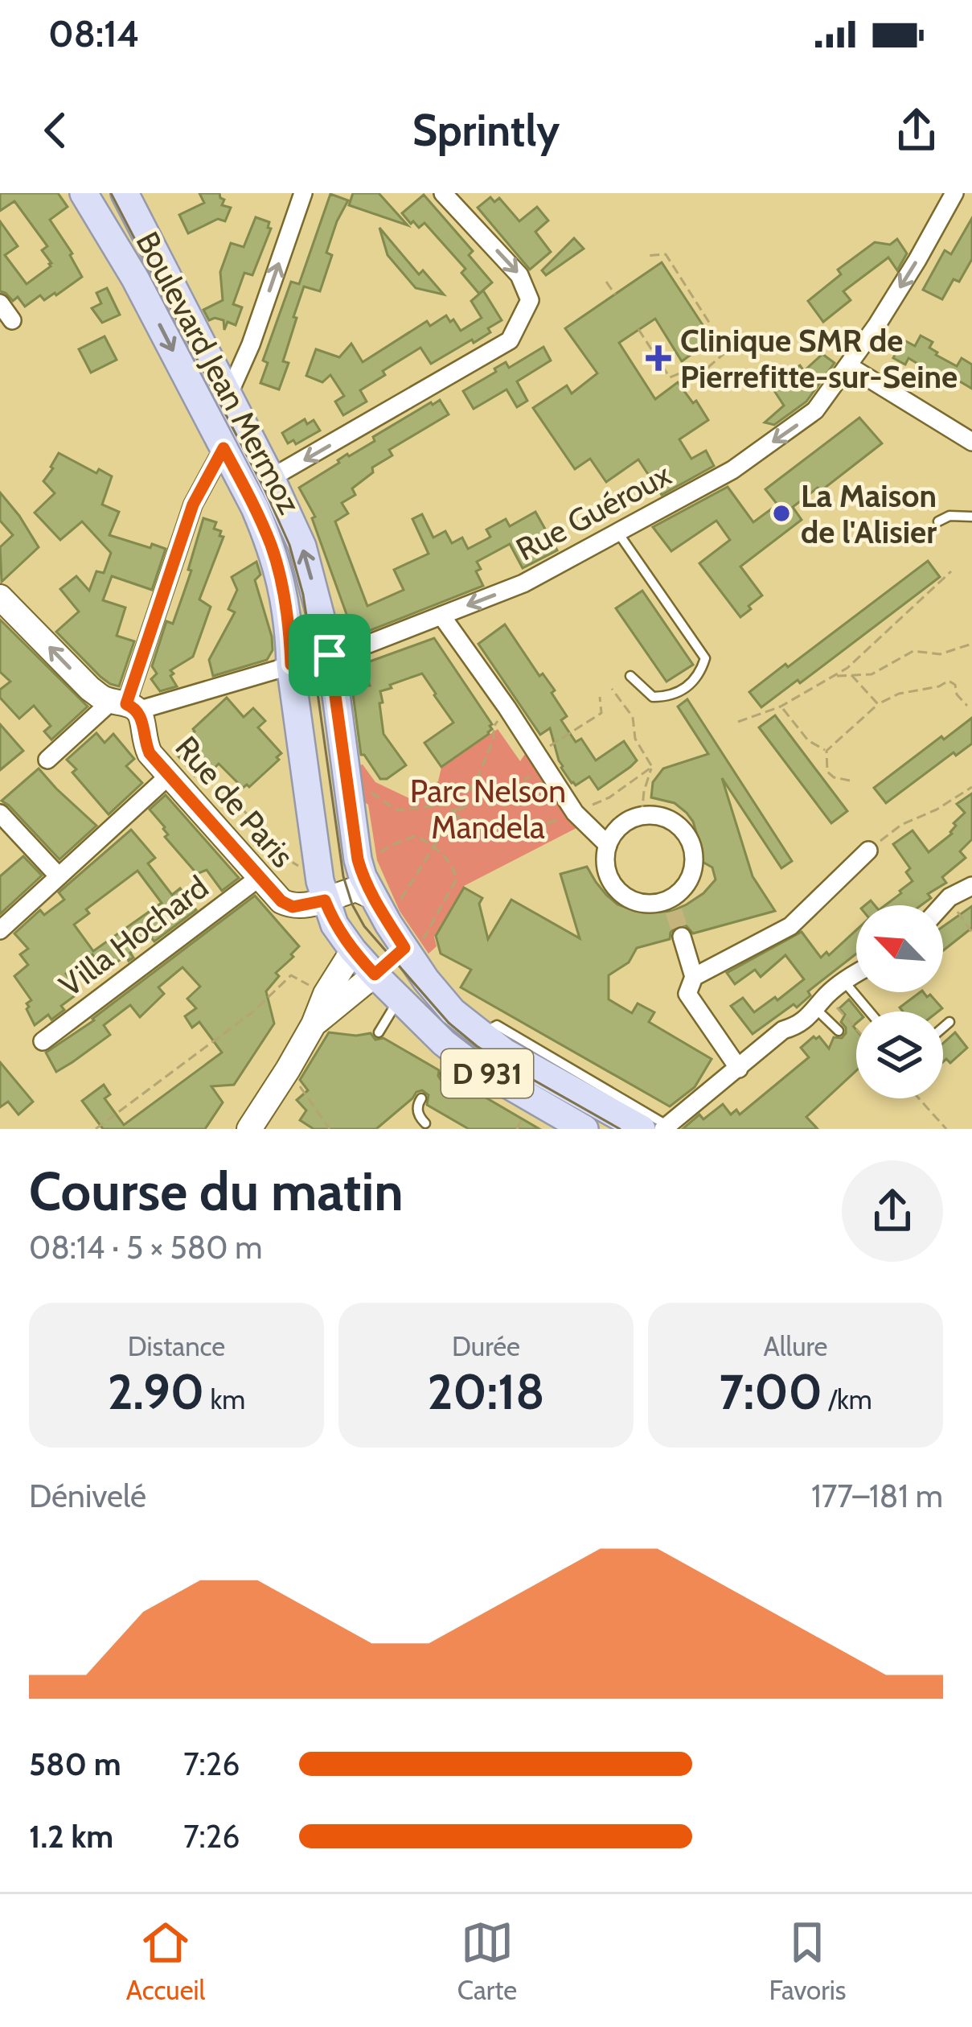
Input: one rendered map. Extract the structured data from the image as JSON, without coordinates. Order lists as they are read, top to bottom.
{
  "streets": {
    "main road": ["Boulevard Jean Mermoz", "D 931"],
    "street": ["Rue Guéroux", "Rue de Paris", "Villa Hochard"]
  },
  "crossings": [
    ["Boulevard Jean Mermoz", "Rue Guéroux"],
    ["Boulevard Jean Mermoz", "Rue de Paris"],
    ["Boulevard Jean Mermoz", "D 931"],
    ["Rue Guéroux", "Rue de Paris"],
    ["Rue de Paris", "Villa Hochard"]
  ],
  "one_way": ["Rue Guéroux"],
  "parks": ["Parc Nelson Mandela"],
  "places": {
    "health": ["Clinique SMR de Pierrefitte-sur-Seine"],
    "other": ["La Maison de l'Alisier"]
  },
  "north": "top left",
  "page": {
    "status": "08:14",
    "header": "Sprintly",
    "heading": ["Course du matin", "08:14 · 5 × 580 m"],
    "stats": [
      ["Distance", "2.90 km"],
      ["Durée", "20:18"],
      ["Allure", "7:00 /km"]
    ],
    "chart": ["Dénivelé", "177–181 m"],
    "list": [
      {
        "name": "580 m",
        "note": "7:26"
      },
      {
        "name": "1.2 km",
        "note": "7:26"
      }
    ],
    "tabs": ["Accueil", "Carte", "Favoris"]
  }
}
